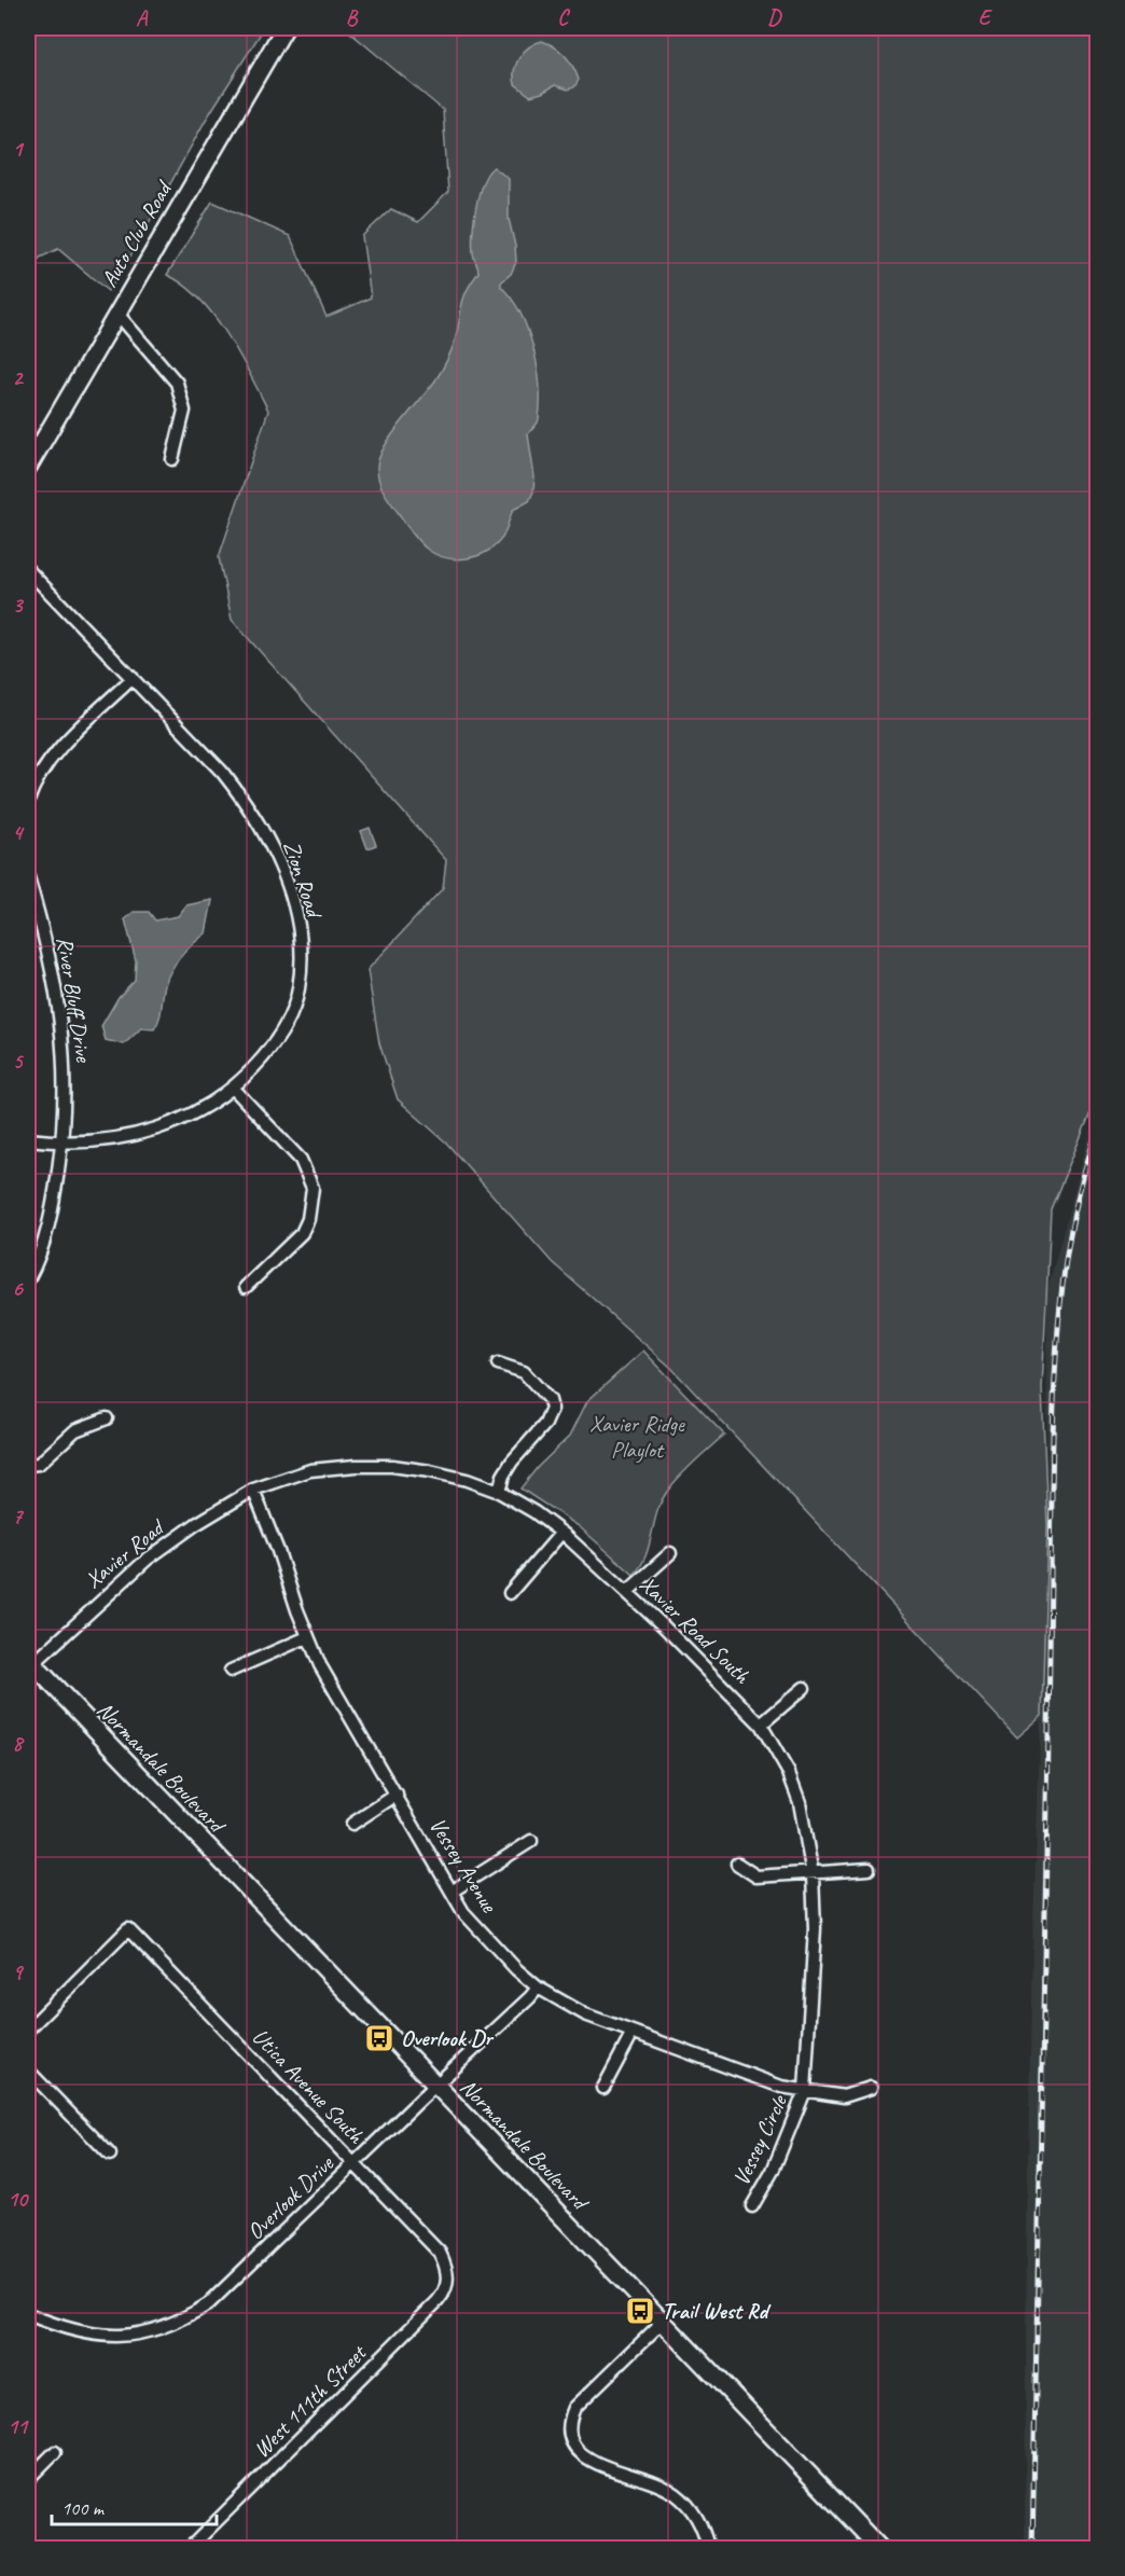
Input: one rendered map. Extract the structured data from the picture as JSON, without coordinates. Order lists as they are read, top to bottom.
{
  "streets": {
    "street": [
      "Auto Club Road",
      "Zion Road",
      "River Bluff Drive",
      "Xavier Road",
      "Xavier Road South",
      "Normandale Boulevard",
      "Vessey Avenue",
      "Utica Avenue South",
      "Vessey Circle",
      "Overlook Drive",
      "West 111th Street"
    ]
  },
  "crossings": [
    ["Zion Road", "River Bluff Drive"],
    ["Xavier Road", "Xavier Road South"],
    ["Xavier Road", "Normandale Boulevard"],
    ["Xavier Road", "Vessey Avenue"],
    ["Xavier Road South", "Vessey Avenue"],
    ["Xavier Road South", "Vessey Circle"],
    ["Normandale Boulevard", "Overlook Drive"],
    ["Vessey Avenue", "Vessey Circle"],
    ["Vessey Avenue", "Overlook Drive"],
    ["Utica Avenue South", "Overlook Drive"],
    ["Utica Avenue South", "West 111th Street"]
  ],
  "parks": ["Xavier Ridge Playlot"],
  "places": {
    "bus stop": ["Overlook Dr", "Trail West Rd"]
  },
  "scale_bar": "100 m",
  "grid": {
    "columns": [
      "A",
      "B",
      "C",
      "D",
      "E"
    ],
    "rows": [
      "1",
      "2",
      "3",
      "4",
      "5",
      "6",
      "7",
      "8",
      "9",
      "10",
      "11"
    ]
  }
}
